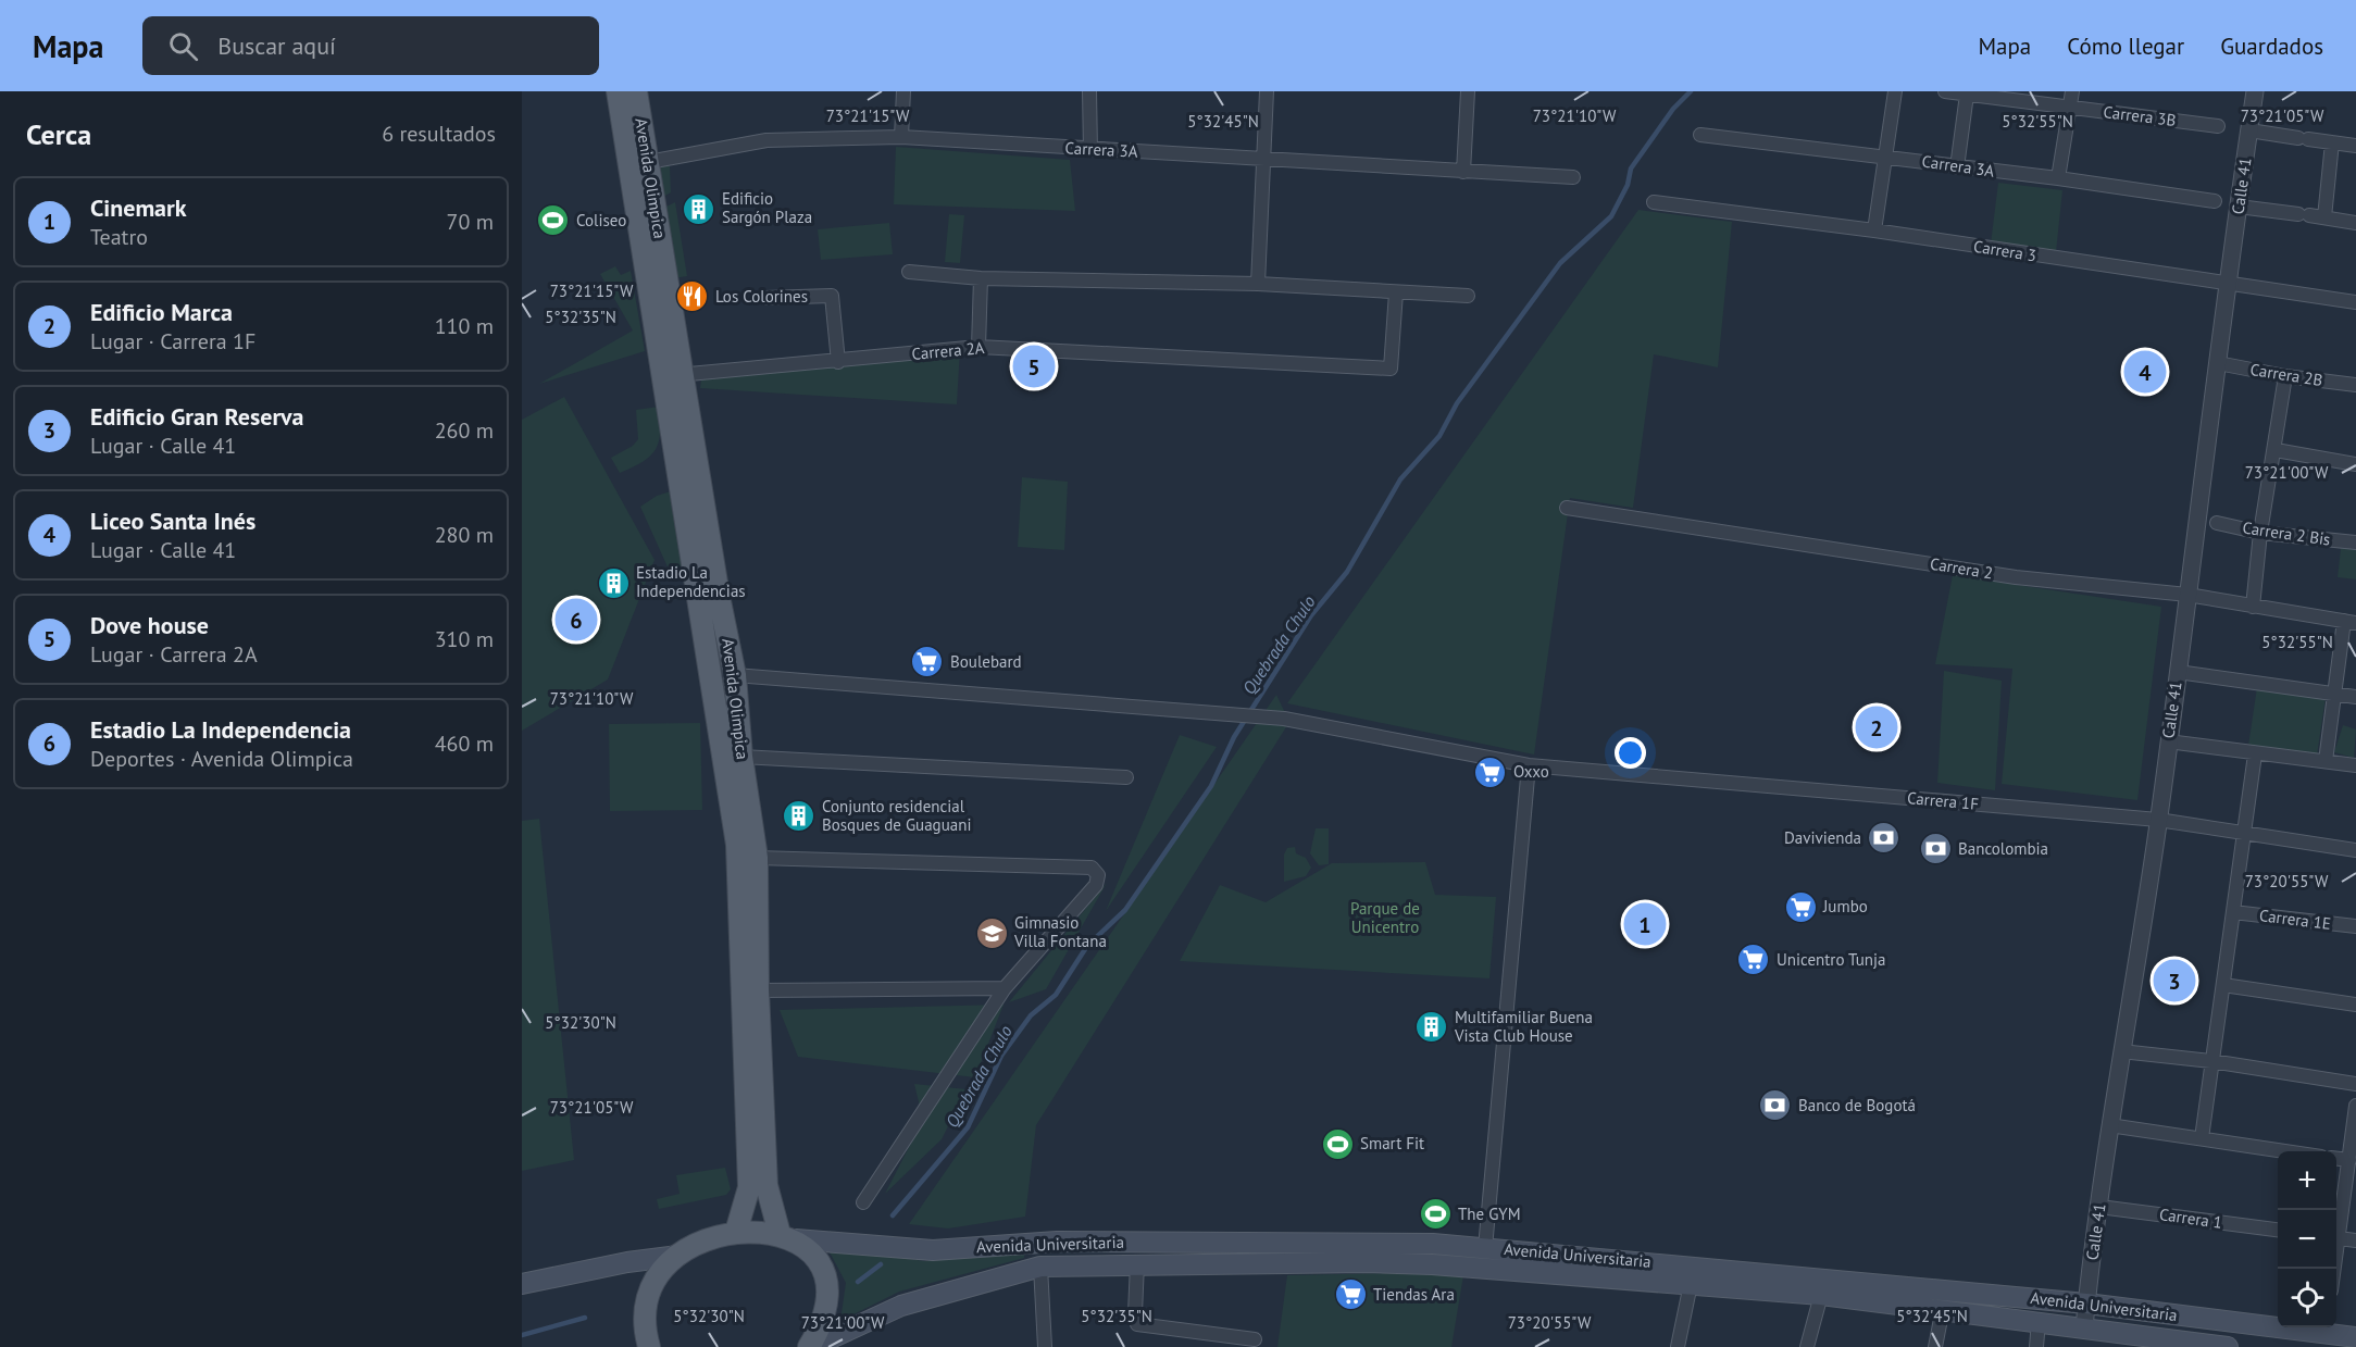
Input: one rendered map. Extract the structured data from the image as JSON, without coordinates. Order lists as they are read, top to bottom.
{
  "streets": {
    "main road": ["Avenida Olimpica", "Avenida Universitaria"],
    "street": [
      "Carrera 3B",
      "Carrera 3A",
      "Calle 41",
      "Carrera 3",
      "Carrera 2A",
      "Carrera 2B",
      "Carrera 2 Bis",
      "Carrera 2",
      "Carrera 1F",
      "Carrera 1E",
      "Carrera 1"
    ]
  },
  "crossings": [
    ["Carrera 3A", "Avenida Olimpica"],
    ["Avenida Olimpica", "Carrera 2A"],
    ["Avenida Olimpica", "Carrera 1F"],
    ["Avenida Olimpica", "Avenida Universitaria"],
    ["Calle 41", "Carrera 3"],
    ["Calle 41", "Carrera 2B"],
    ["Calle 41", "Carrera 2"],
    ["Calle 41", "Carrera 1F"],
    ["Calle 41", "Carrera 1"],
    ["Calle 41", "Avenida Universitaria"]
  ],
  "water": ["Quebrada Chulo"],
  "parks": ["Parque de Unicentro"],
  "places": {
    "building": [
      "Edificio Sargón Plaza",
      "Estadio La Independencias",
      "Conjunto residencial Bosques de Guaguani",
      "Multifamiliar Buena Vista Club House"
    ],
    "sports": ["Coliseo", "Smart Fit", "The GYM"],
    "restaurant": ["Los Colorines"],
    "supermarket": [
      "Boulebard",
      "Oxxo",
      "Jumbo",
      "Unicentro Tunja",
      "Tiendas Ara"
    ],
    "bank": ["Davivienda", "Bancolombia", "Banco de Bogotá"],
    "school or university": ["Gimnasio Villa Fontana"]
  },
  "page": {
    "header": "Mapa",
    "search": "Buscar aquí",
    "nav": ["Mapa", "Cómo llegar", "Guardados"],
    "heading": ["Cerca", "6 resultados"],
    "list": [
      {
        "mark": "1",
        "name": "Cinemark",
        "note": "Teatro",
        "value": "70 m"
      },
      {
        "mark": "2",
        "name": "Edificio Marca",
        "note": "Lugar · Carrera 1F",
        "value": "110 m"
      },
      {
        "mark": "3",
        "name": "Edificio Gran Reserva",
        "note": "Lugar · Calle 41",
        "value": "260 m"
      },
      {
        "mark": "4",
        "name": "Liceo Santa Inés",
        "note": "Lugar · Calle 41",
        "value": "280 m"
      },
      {
        "mark": "5",
        "name": "Dove house",
        "note": "Lugar · Carrera 2A",
        "value": "310 m"
      },
      {
        "mark": "6",
        "name": "Estadio La Independencia",
        "note": "Deportes · Avenida Olimpica",
        "value": "460 m"
      }
    ],
    "pins": [
      "5",
      "4",
      "6",
      "2",
      "1",
      "3"
    ],
    "map_buttons": ["+", "−"]
  },
  "coordinates": [
    "73°21'15\"W",
    "73°21'10\"W",
    "73°21'05\"W",
    "5°32'45\"N",
    "5°32'55\"N",
    "5°32'35\"N",
    "73°21'00\"W",
    "73°20'55\"W",
    "5°32'30\"N"
  ]
}
